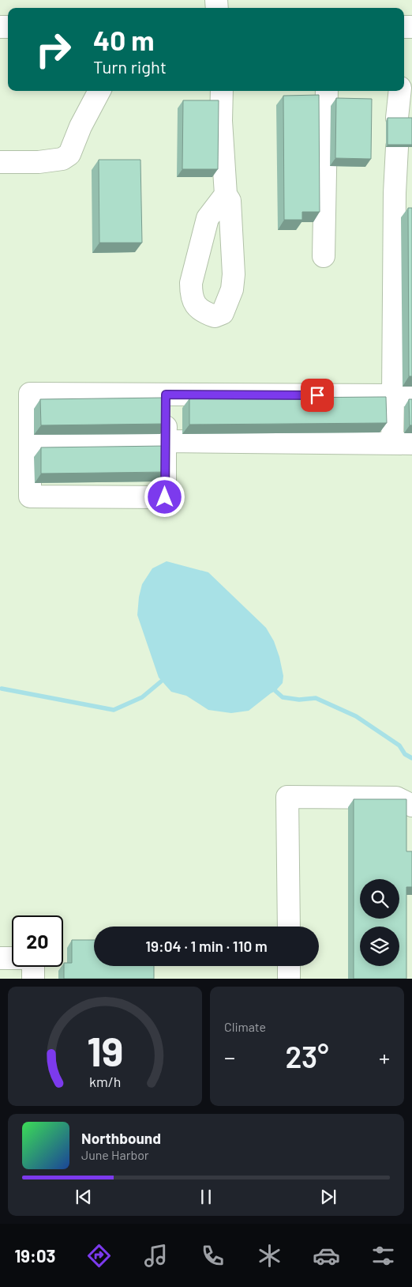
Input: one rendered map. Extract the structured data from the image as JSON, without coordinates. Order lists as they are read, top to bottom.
{
  "page": {
    "turn": ["40 m", "Turn right"],
    "limit": "20",
    "trip": "19:04 · 1 min · 110 m",
    "tile": "Climate",
    "heat": ["−", "23°", "+"],
    "song": ["Northbound", "June Harbor"],
    "tabs": "19:03",
    "gauge": ["19", "km/h"]
  }
}
